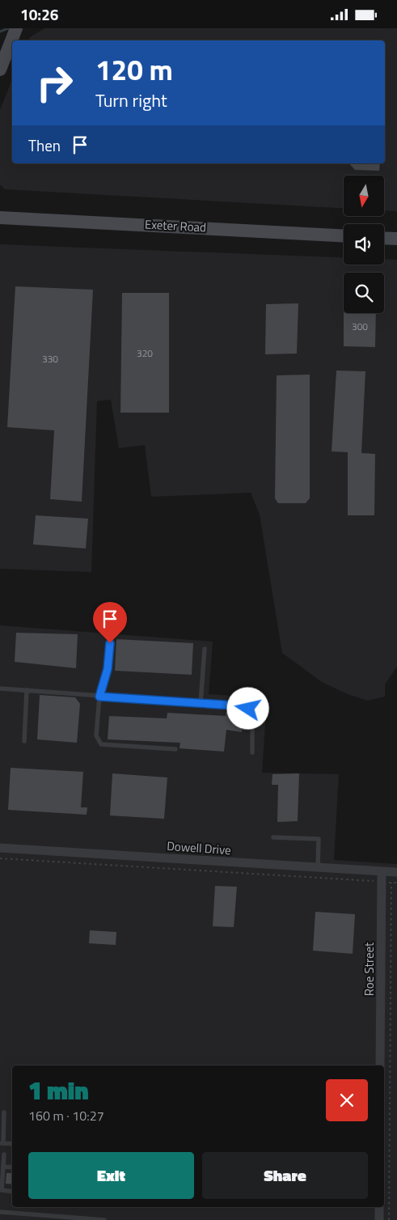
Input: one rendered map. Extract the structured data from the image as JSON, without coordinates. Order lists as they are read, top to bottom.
{
  "streets": {
    "main road": ["Exeter Road"],
    "street": ["Dowell Drive", "Roe Street"]
  },
  "crossings": [
    ["Dowell Drive", "Roe Street"]
  ],
  "house_numbers": ["300", "320", "330"],
  "north": "bottom",
  "page": {
    "status": "10:26",
    "turn": ["120 m", "Turn right"],
    "then": "Then",
    "heading": ["1 min", "160 m · 10:27"],
    "buttons": ["Exit", "Share"]
  }
}
